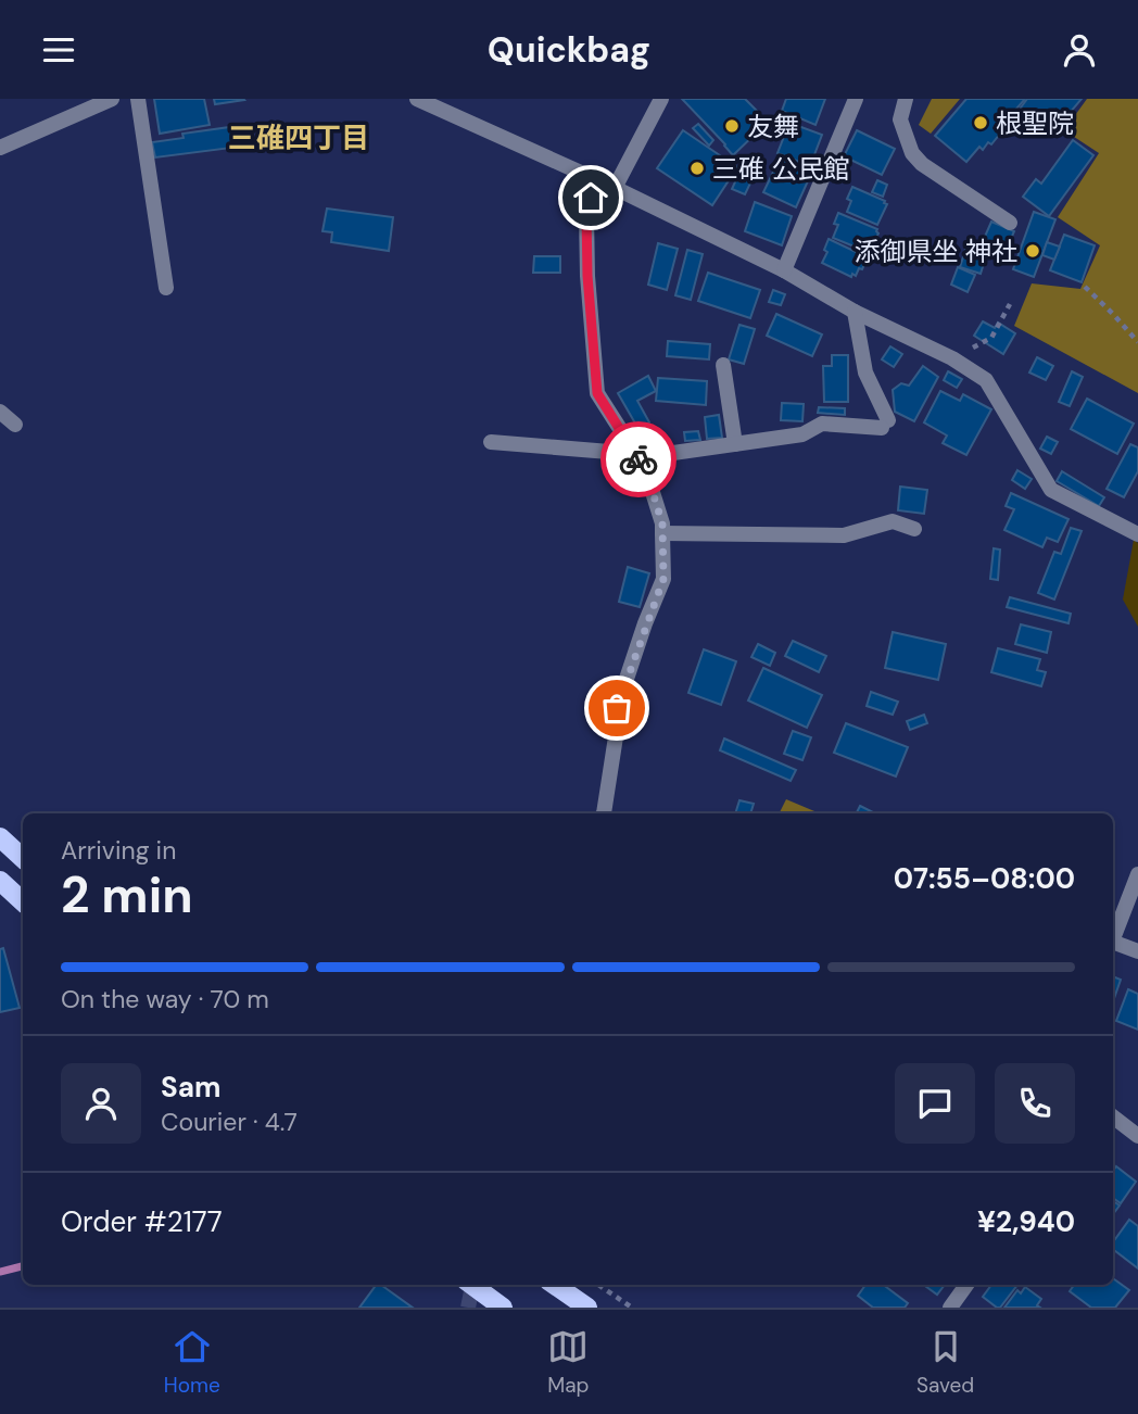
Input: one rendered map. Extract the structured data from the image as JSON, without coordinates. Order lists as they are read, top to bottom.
{
  "districts": ["三碓四丁目"],
  "places": [
    "根聖院",
    "友舞",
    "三碓 公民館",
    "添御県坐 神社"
  ],
  "page": {
    "header": "Quickbag",
    "heading": ["2 min", "Arriving in", "07:55–08:00"],
    "panel": [
      "Sam",
      "Courier · 4.7",
      "Order #2177",
      "¥2,940"
    ],
    "bar": "On the way · 70 m",
    "tabs": ["Home", "Map", "Saved"]
  }
}
